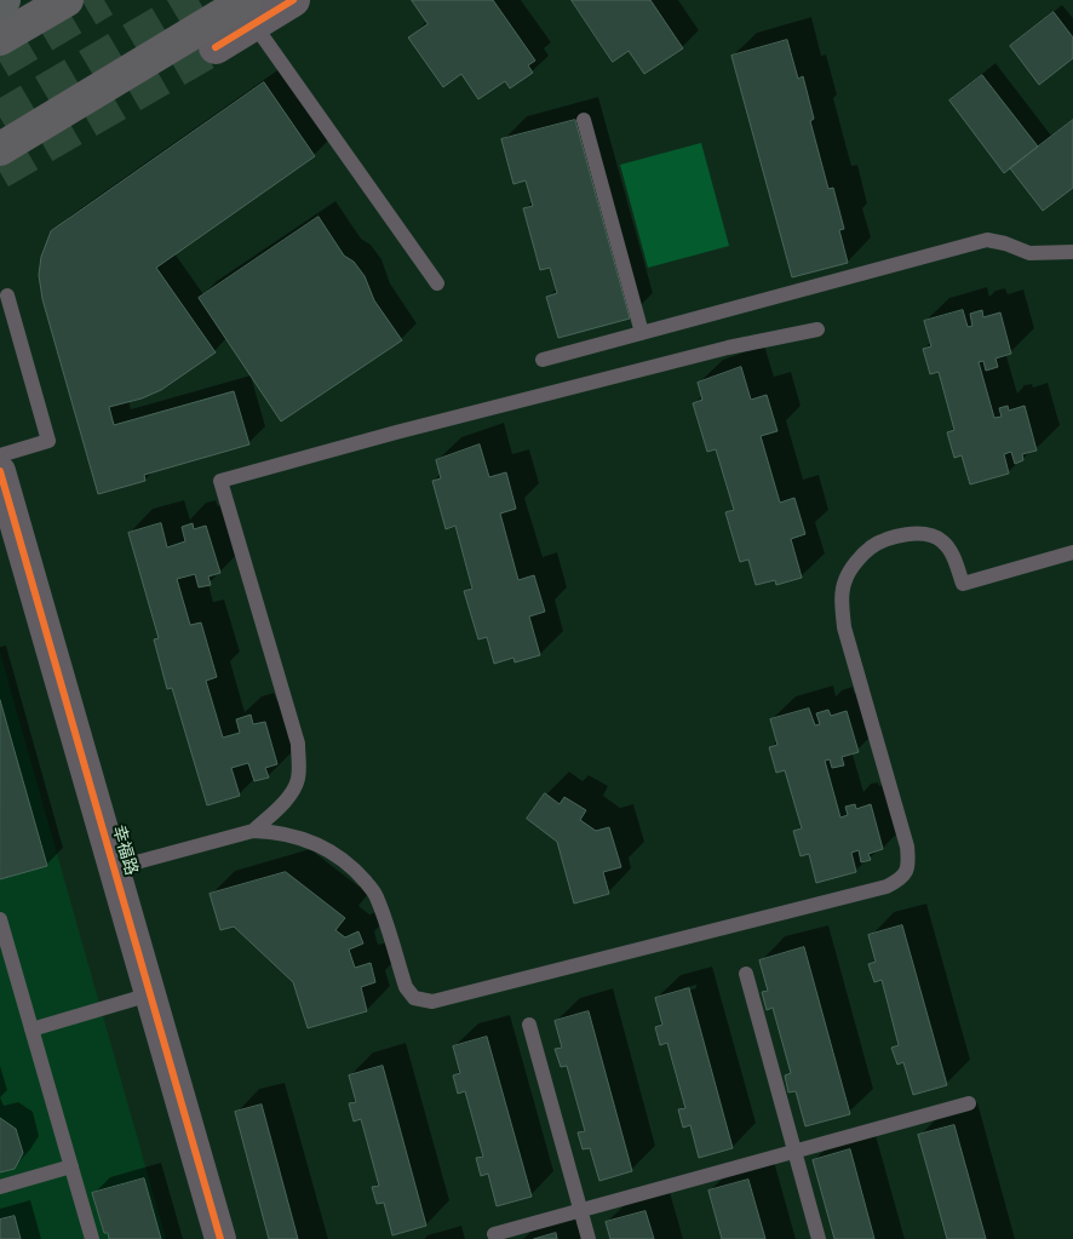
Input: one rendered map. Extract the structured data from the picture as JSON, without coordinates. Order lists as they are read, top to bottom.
{
  "streets": {
    "street": ["幸福路"]
  }
}
